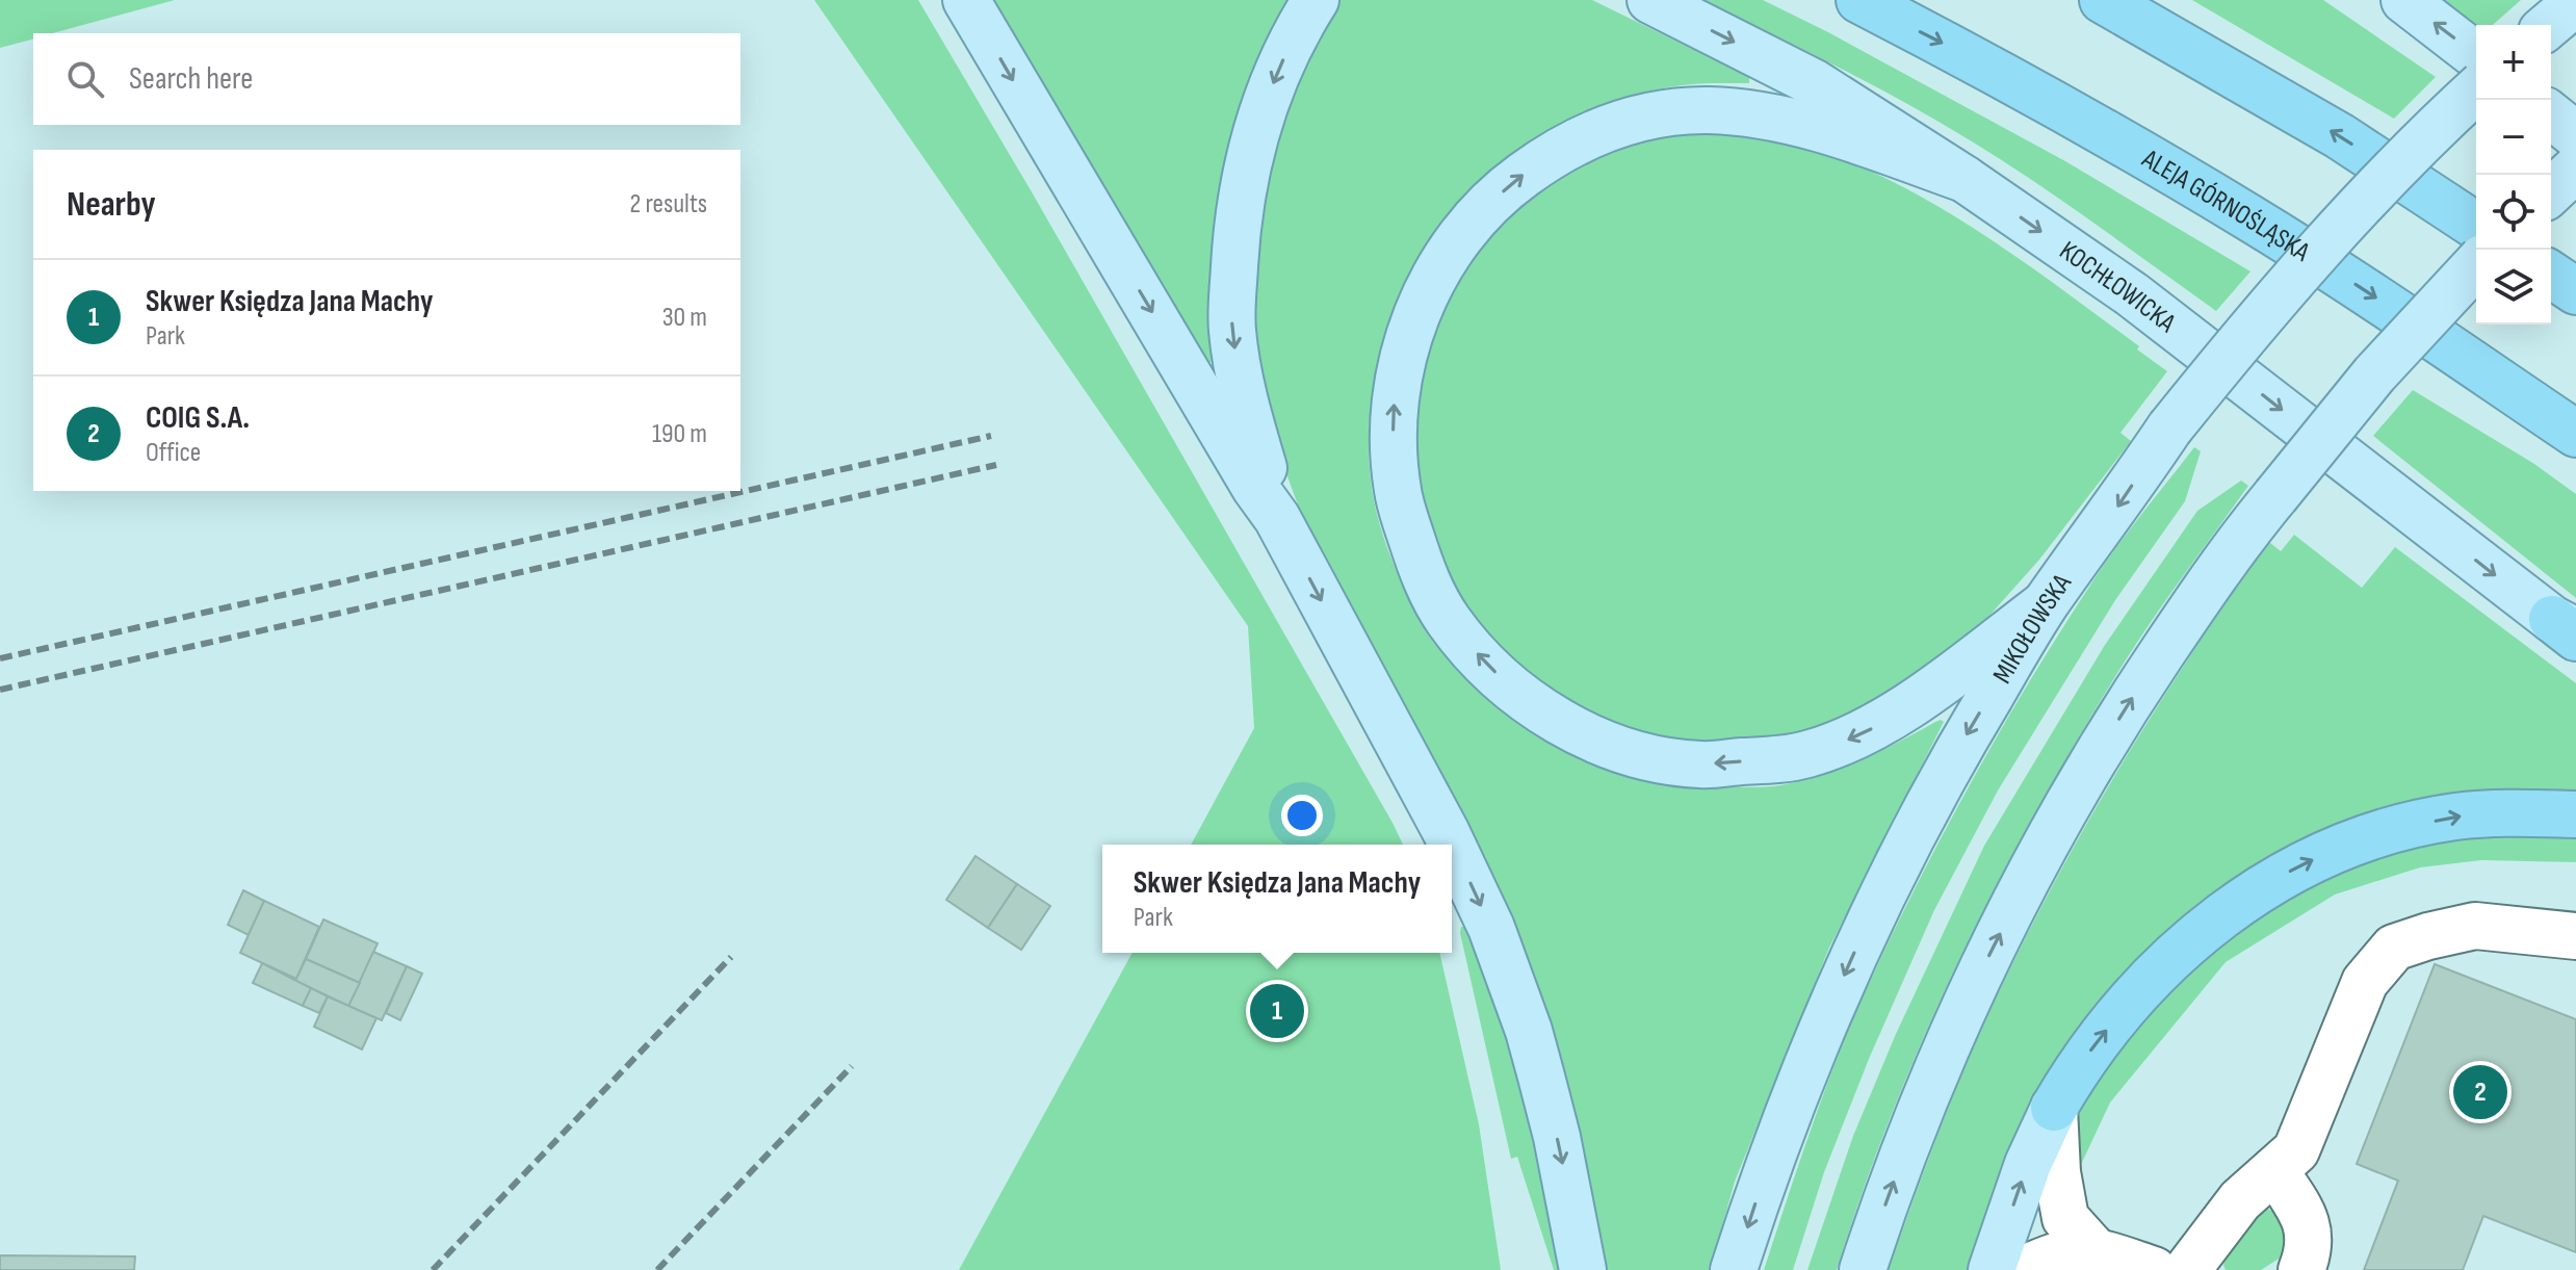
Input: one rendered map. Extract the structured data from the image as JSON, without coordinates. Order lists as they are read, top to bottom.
{
  "streets": {
    "highway": ["ALEJA GÓRNOŚLĄSKA"],
    "main road": ["KOCHŁOWICKA", "MIKOŁOWSKA"]
  },
  "one_way": ["KOCHŁOWICKA"],
  "page": {
    "map_buttons": ["+", "−"],
    "search": "Search here",
    "heading": ["Nearby", "2 results"],
    "list": [
      {
        "mark": "1",
        "name": "Skwer Księdza Jana Machy",
        "note": "Park",
        "value": "30 m"
      },
      {
        "mark": "2",
        "name": "COIG S.A.",
        "note": "Office",
        "value": "190 m"
      }
    ],
    "popup": ["Skwer Księdza Jana Machy", "Park"],
    "pins": ["1", "2"]
  }
}
